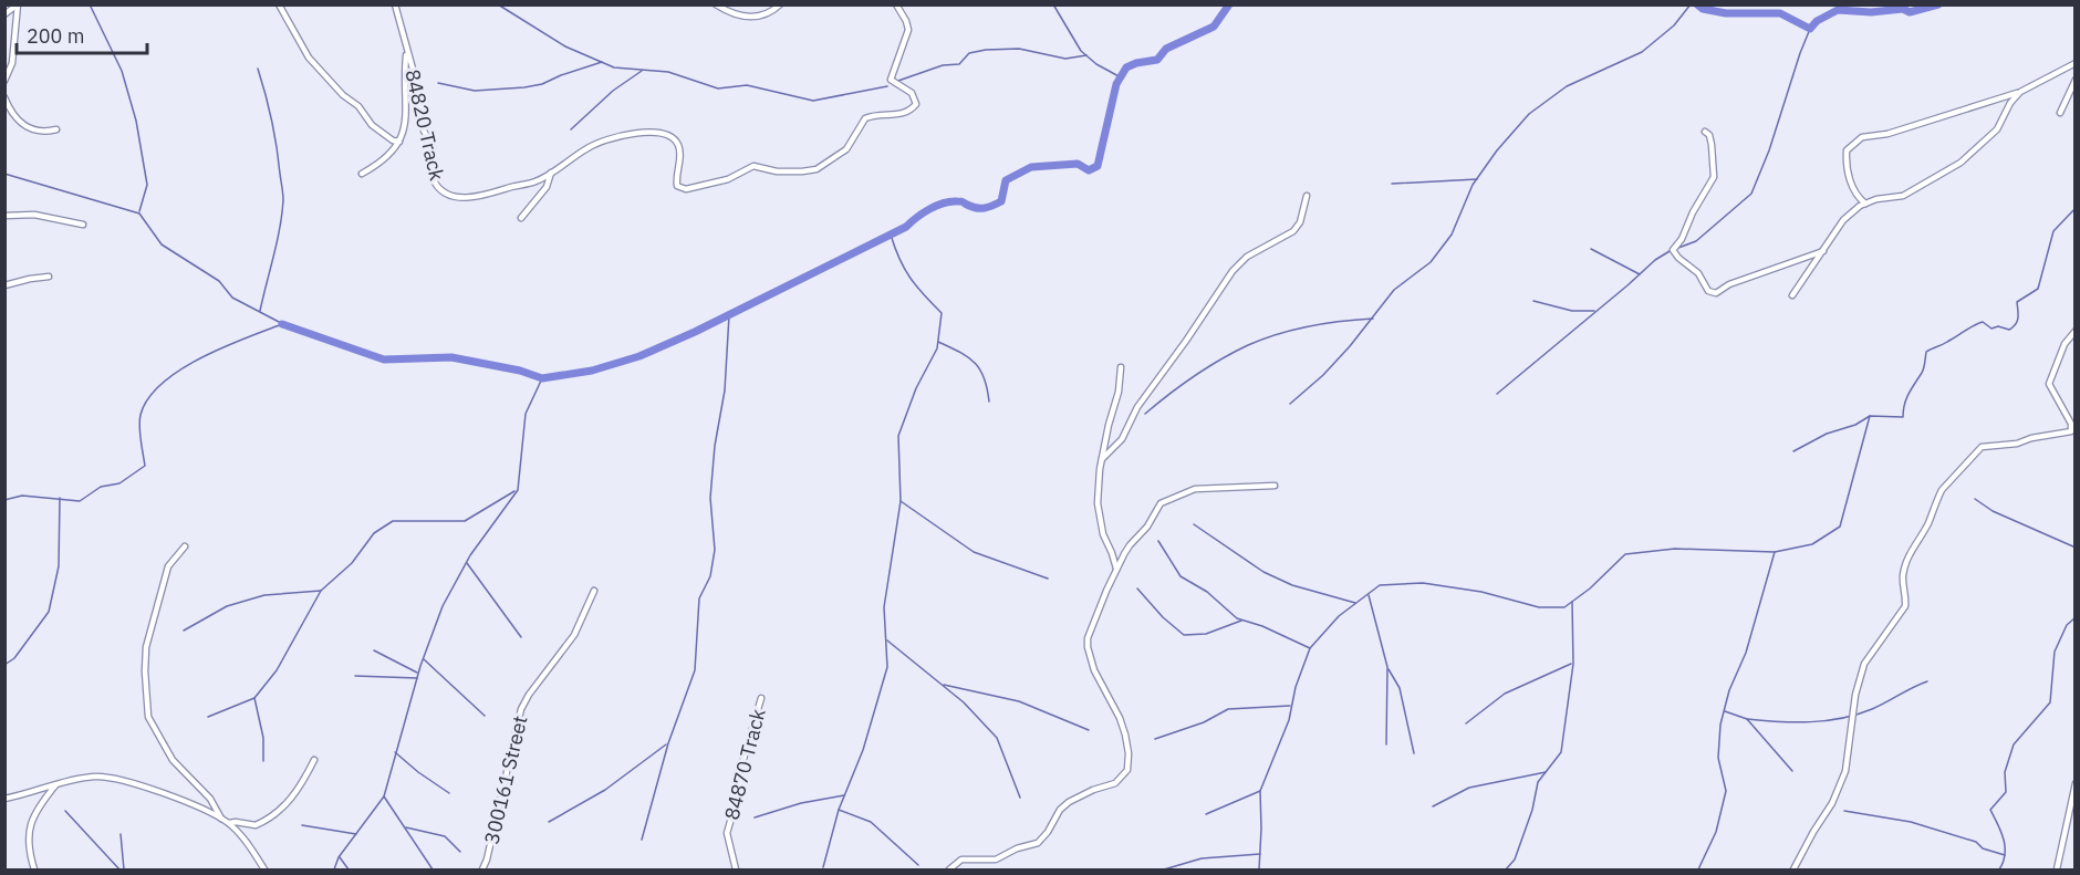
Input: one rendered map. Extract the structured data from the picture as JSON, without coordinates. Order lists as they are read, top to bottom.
{
  "streets": {
    "street": ["84820 Track", "84870 Track", "300161 Street"]
  },
  "scale_bar": "200 m"
}
